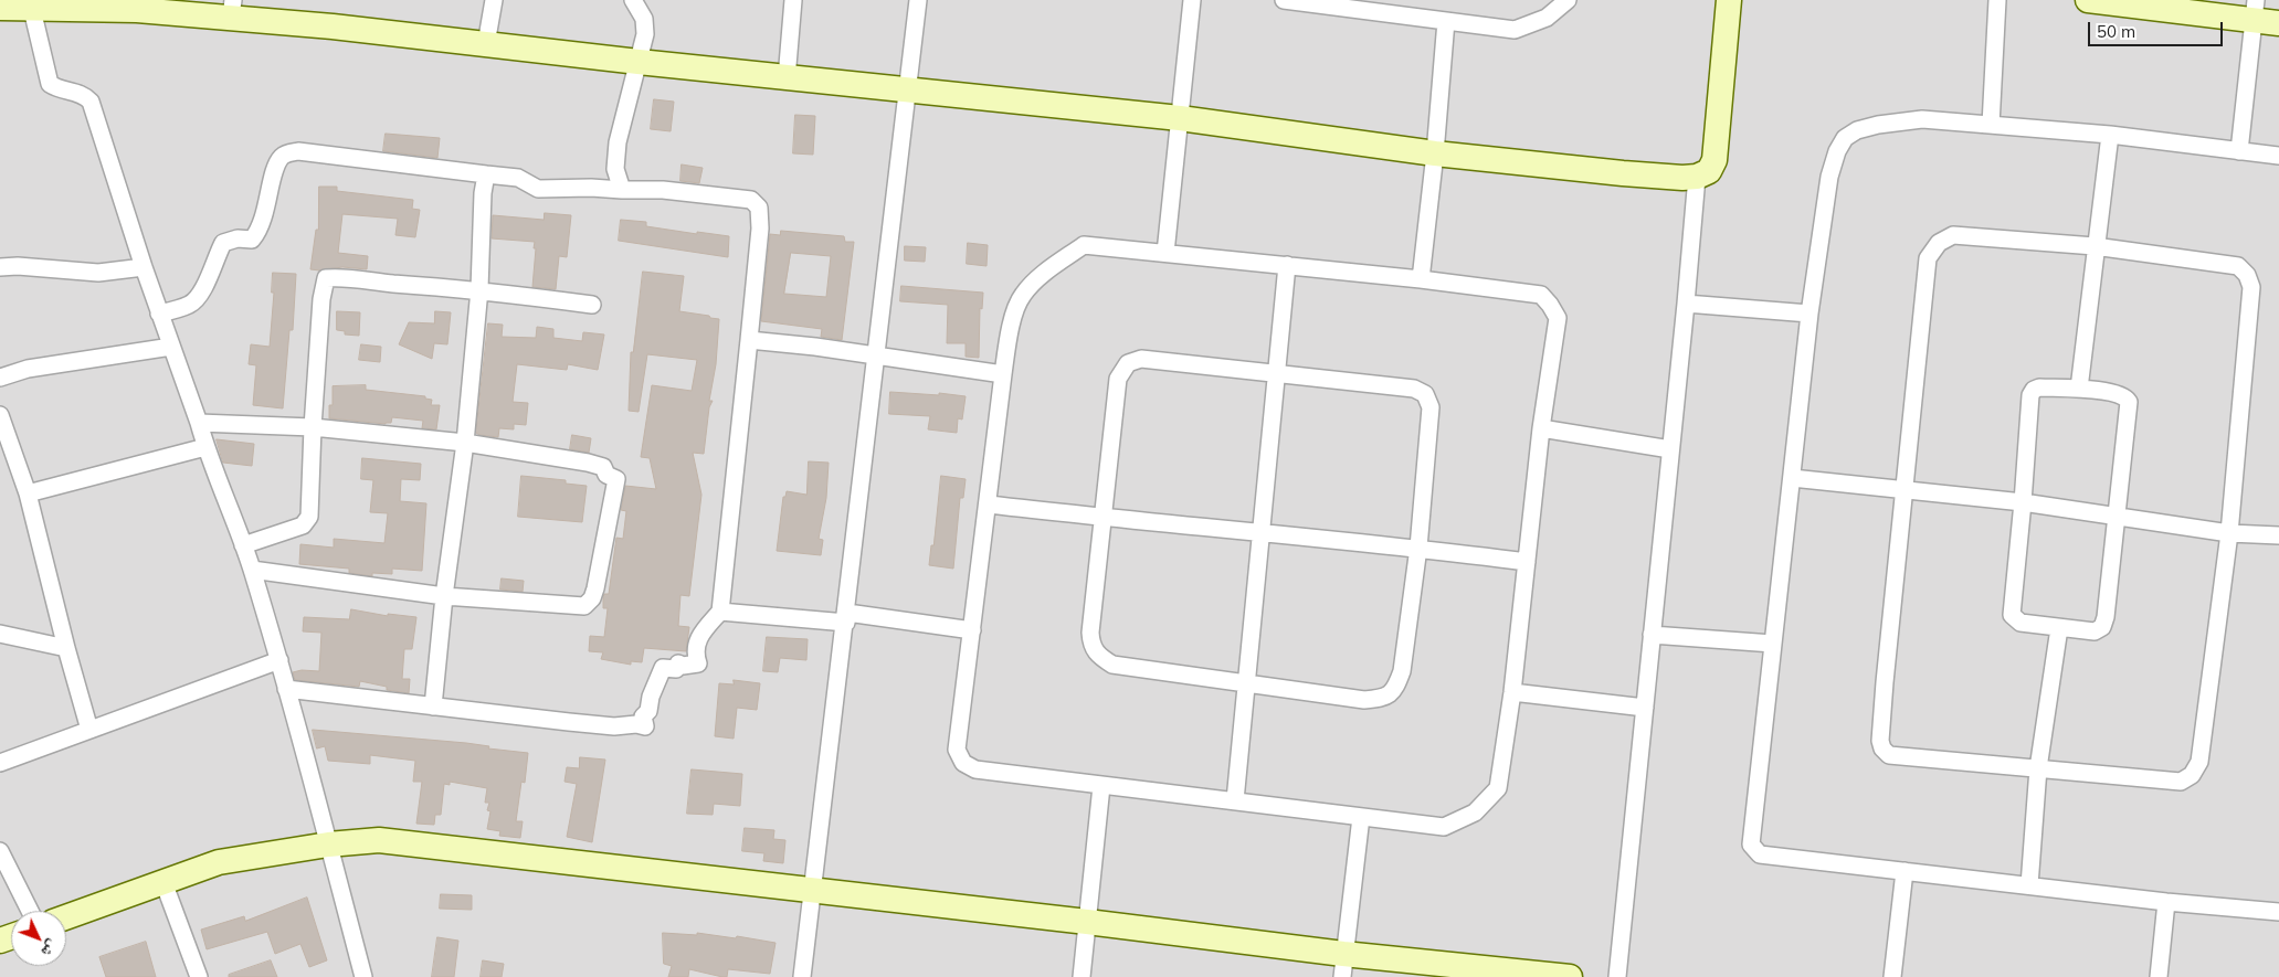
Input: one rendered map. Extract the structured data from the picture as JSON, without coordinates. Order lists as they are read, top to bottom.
{
  "scale_bar": "50 m",
  "north": "bottom right"
}
